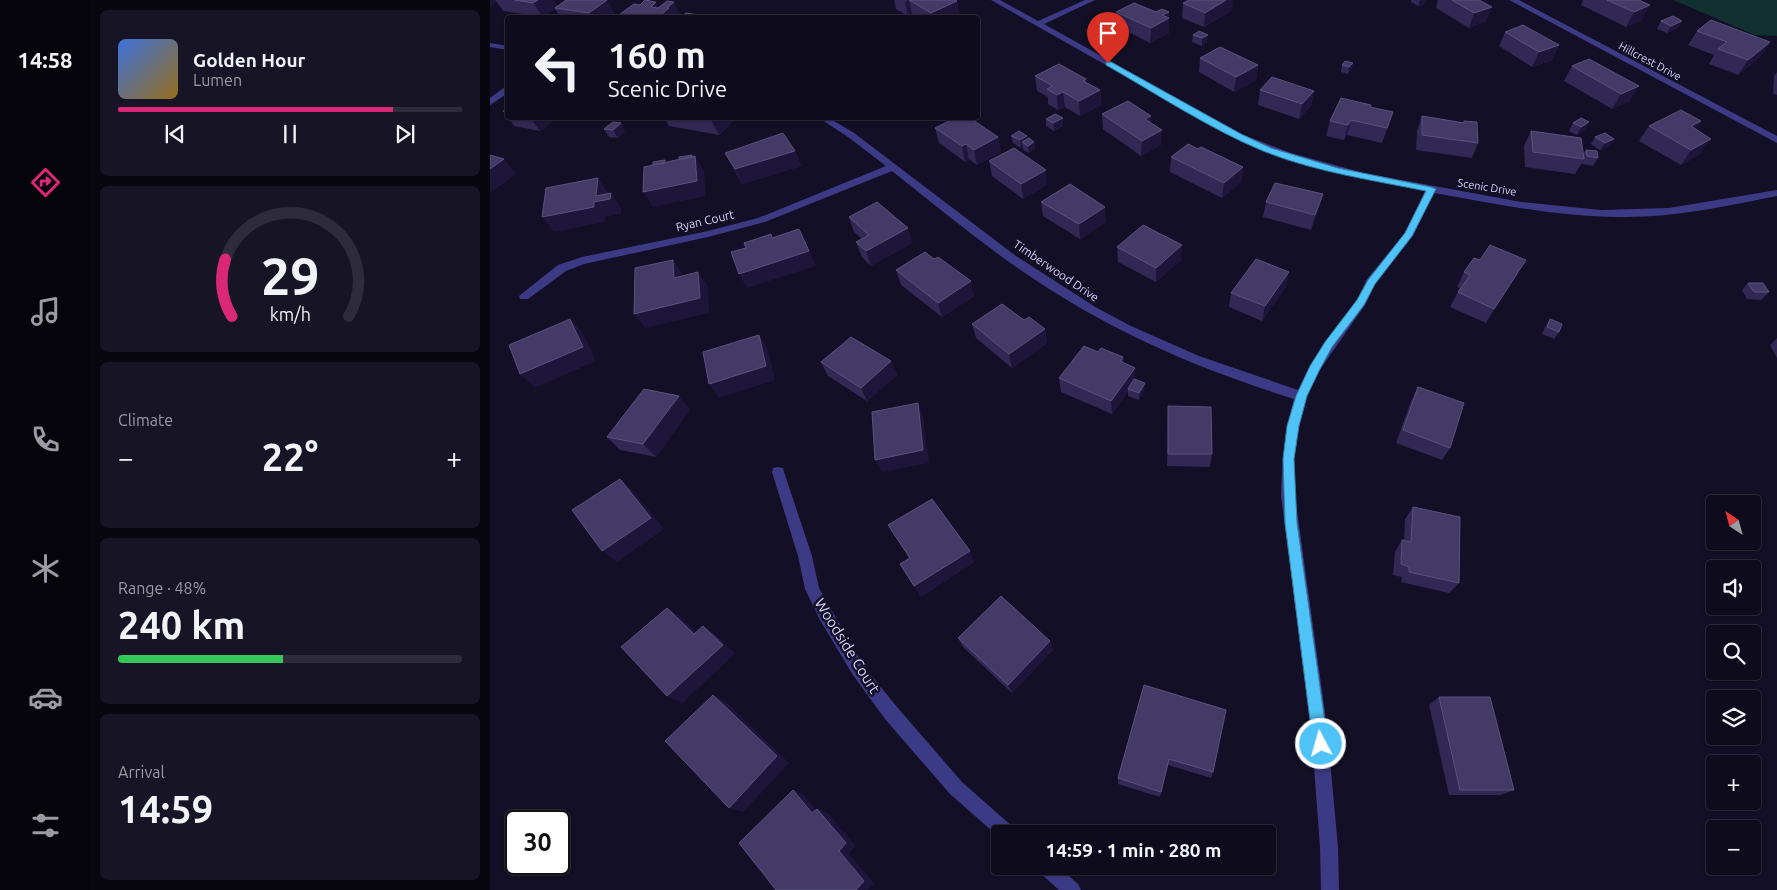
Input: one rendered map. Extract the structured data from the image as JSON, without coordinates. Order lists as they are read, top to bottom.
{
  "streets": {
    "street": [
      "Hillcrest Drive",
      "Scenic Drive",
      "Ryan Court",
      "Timberwood Drive",
      "Woodside Court"
    ]
  },
  "crossings": [
    ["Ryan Court", "Timberwood Drive"]
  ],
  "north": "top left",
  "page": {
    "tabs": "14:58",
    "turn": ["160 m", "Scenic Drive"],
    "song": ["Golden Hour", "Lumen"],
    "tile": [
      "Climate",
      ["Range · 48%", "240 km"],
      ["Arrival", "14:59"]
    ],
    "heat": ["−", "22°", "+"],
    "map_buttons": ["+", "−"],
    "limit": "30",
    "trip": "14:59 · 1 min · 280 m",
    "gauge": ["29", "km/h"]
  }
}
